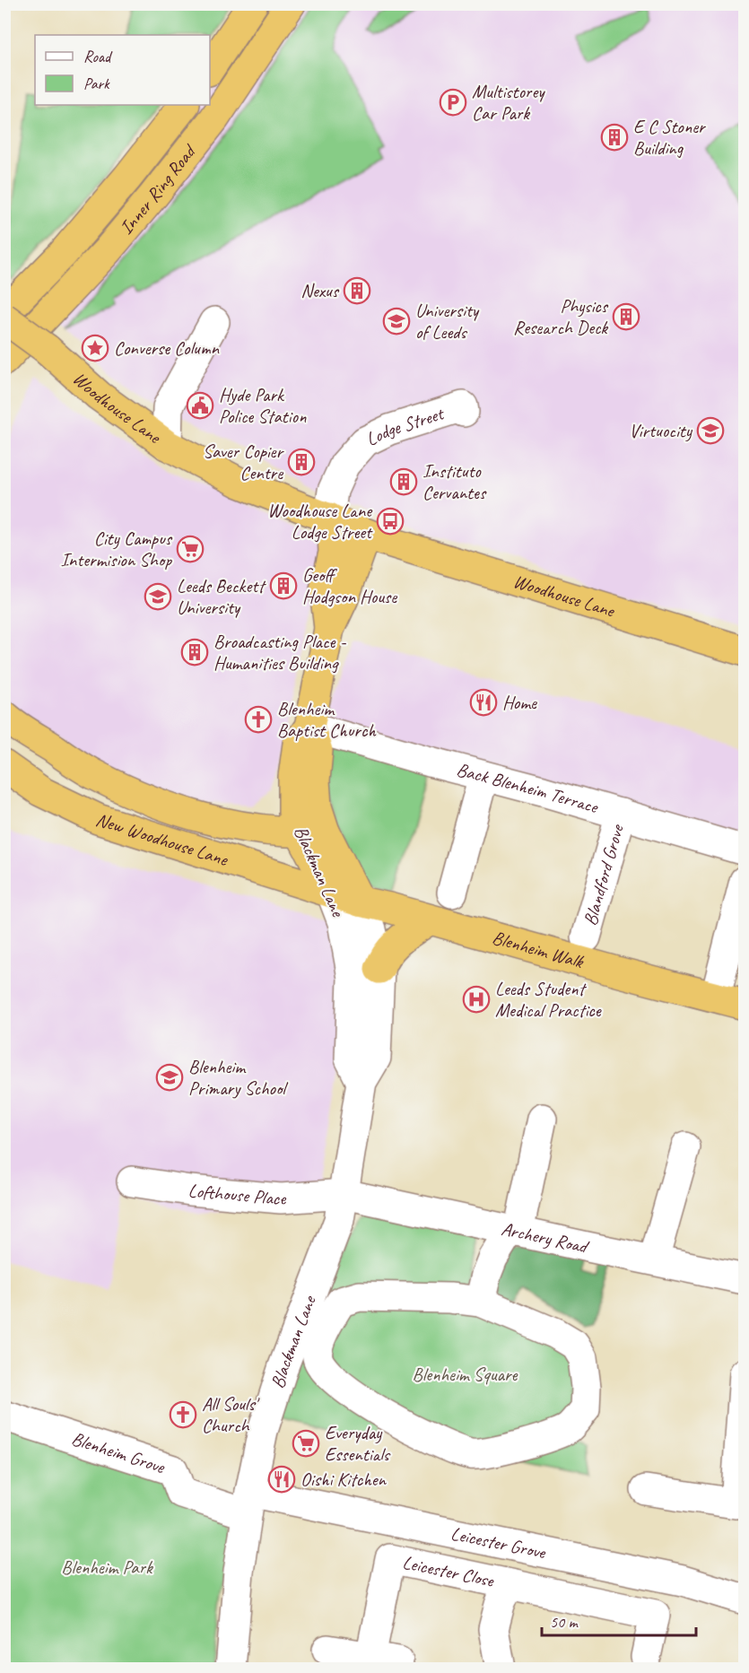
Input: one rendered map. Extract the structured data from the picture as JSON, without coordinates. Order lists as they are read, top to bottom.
{
  "streets": {
    "highway": [
      "Inner Ring Road",
      "Woodhouse Lane",
      "New Woodhouse Lane",
      "Blackman Lane",
      "Blenheim Walk"
    ],
    "street": [
      "Lodge Street",
      "Back Blenheim Terrace",
      "Blandford Grove",
      "Lofthouse Place",
      "Archery Road",
      "Blenheim Grove",
      "Leicester Grove",
      "Leicester Close"
    ]
  },
  "crossings": [
    ["Inner Ring Road", "Woodhouse Lane"],
    ["Woodhouse Lane", "Lodge Street"],
    ["Woodhouse Lane", "Blackman Lane"],
    ["Lodge Street", "Blackman Lane"],
    ["Back Blenheim Terrace", "Blackman Lane"],
    ["Back Blenheim Terrace", "Blandford Grove"],
    ["New Woodhouse Lane", "Blackman Lane"],
    ["New Woodhouse Lane", "Blenheim Walk"],
    ["Blackman Lane", "Blenheim Walk"],
    ["Blackman Lane", "Lofthouse Place"],
    ["Blackman Lane", "Archery Road"],
    ["Blackman Lane", "Blenheim Grove"],
    ["Blackman Lane", "Leicester Grove"],
    ["Lofthouse Place", "Archery Road"],
    ["Blenheim Grove", "Leicester Grove"]
  ],
  "parks": ["Blenheim Square", "Blenheim Park"],
  "places": {
    "parking": ["Multistorey Car Park"],
    "building": [
      "E C Stoner Building",
      "Nexus",
      "Physics Research Deck",
      "Saver Copier Centre",
      "Instituto Cervantes",
      "Geoff Hodgson House",
      "Broadcasting Place - Humanities Building"
    ],
    "school or university": [
      "University of Leeds",
      "Virtuocity",
      "Leeds Beckett University",
      "Blenheim Primary School"
    ],
    "place": ["Converse Column"],
    "public building": ["Hyde Park Police Station"],
    "bus stop": ["Woodhouse Lane Lodge Street"],
    "supermarket": ["City Campus Intermision Shop", "Everyday Essentials"],
    "restaurant": ["Home", "Oishi Kitchen"],
    "church": ["Blenheim Baptist Church", "All Souls' Church"],
    "hospital": ["Leeds Student Medical Practice"]
  },
  "legend": ["Road", "Park"],
  "scale_bar": "50 m"
}
